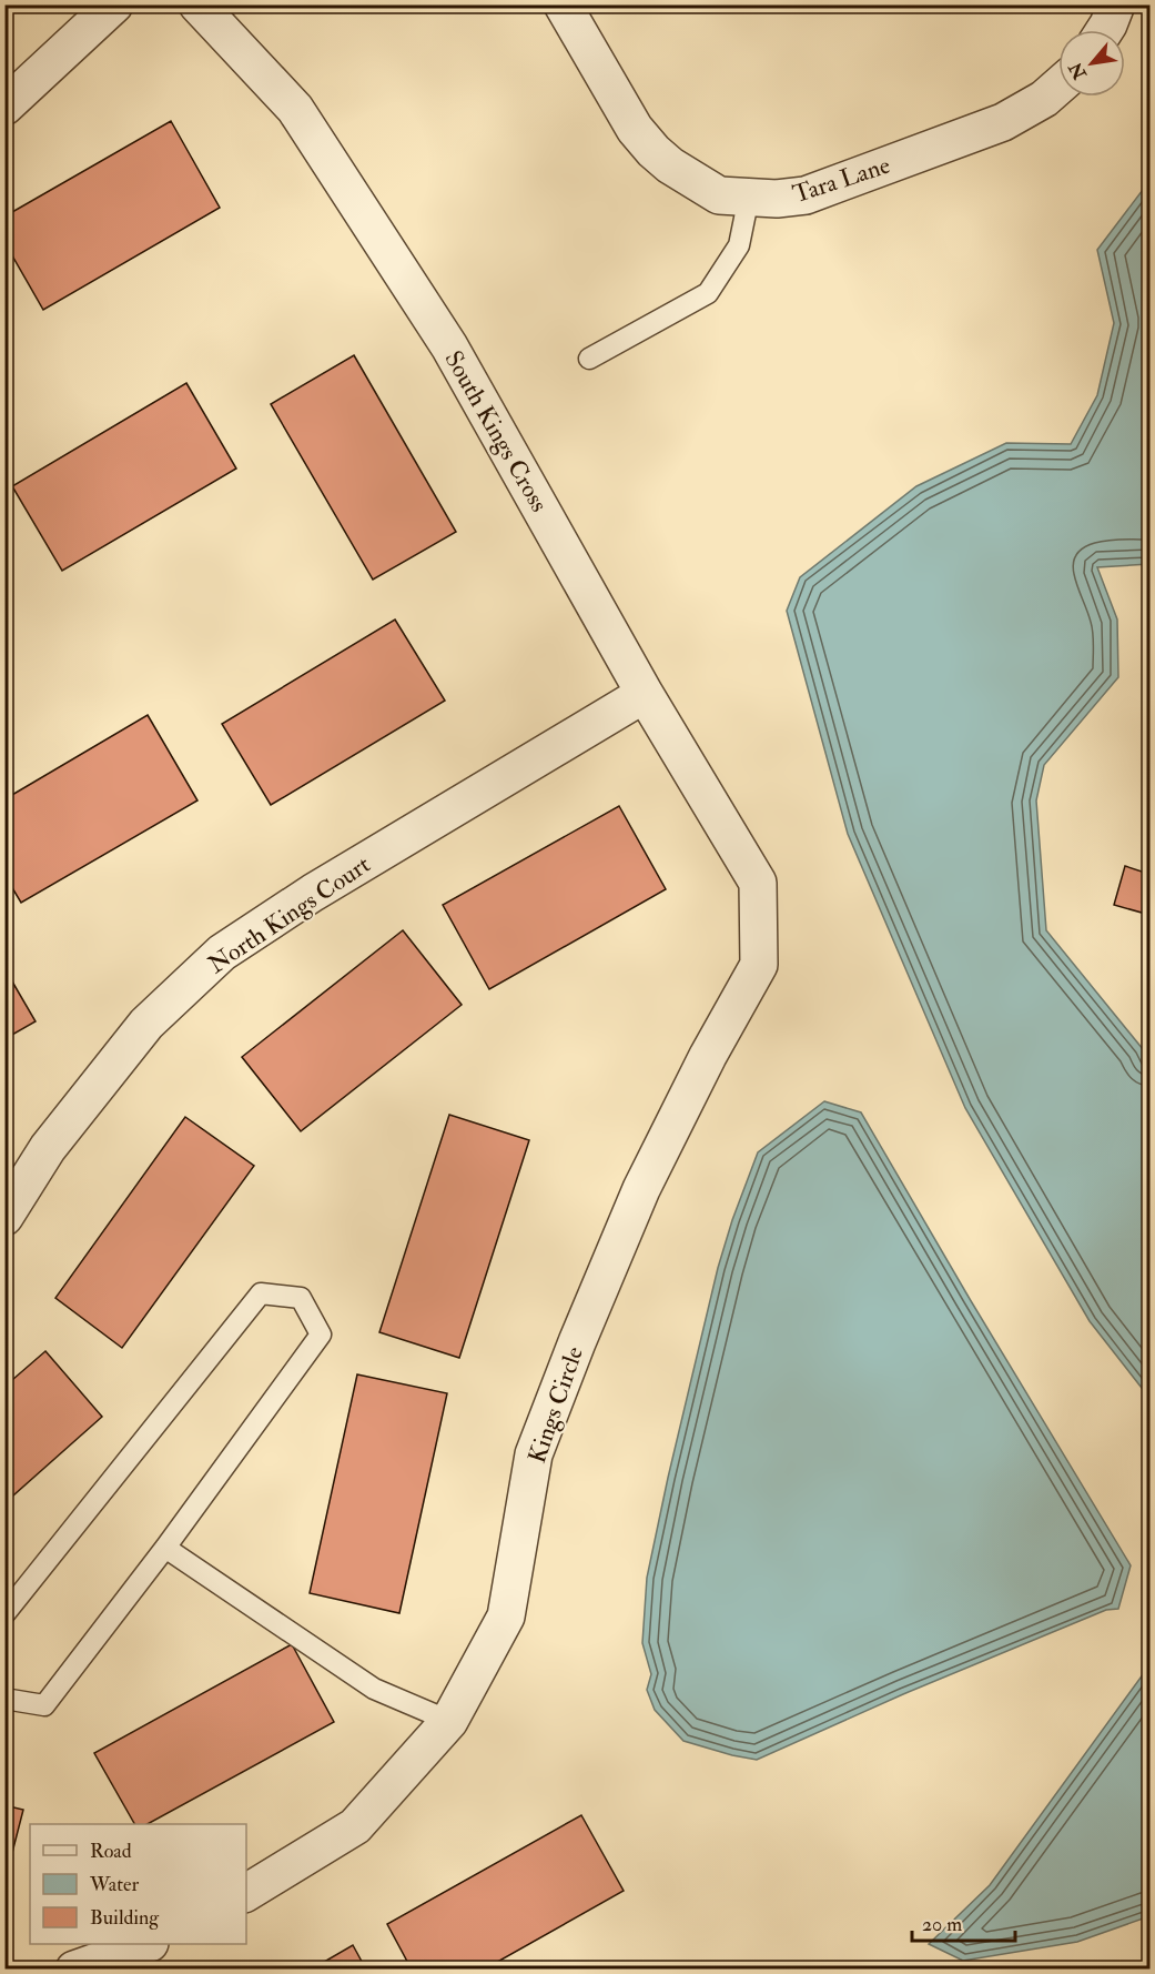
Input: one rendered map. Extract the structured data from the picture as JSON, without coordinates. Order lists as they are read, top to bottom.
{
  "streets": {
    "street": [
      "Tara Lane",
      "South Kings Cross",
      "North Kings Court",
      "Kings Circle"
    ]
  },
  "crossings": [
    ["South Kings Cross", "North Kings Court"],
    ["South Kings Cross", "Kings Circle"]
  ],
  "legend": ["Road", "Water", "Building"],
  "scale_bar": "20 m",
  "north": "bottom left"
}
